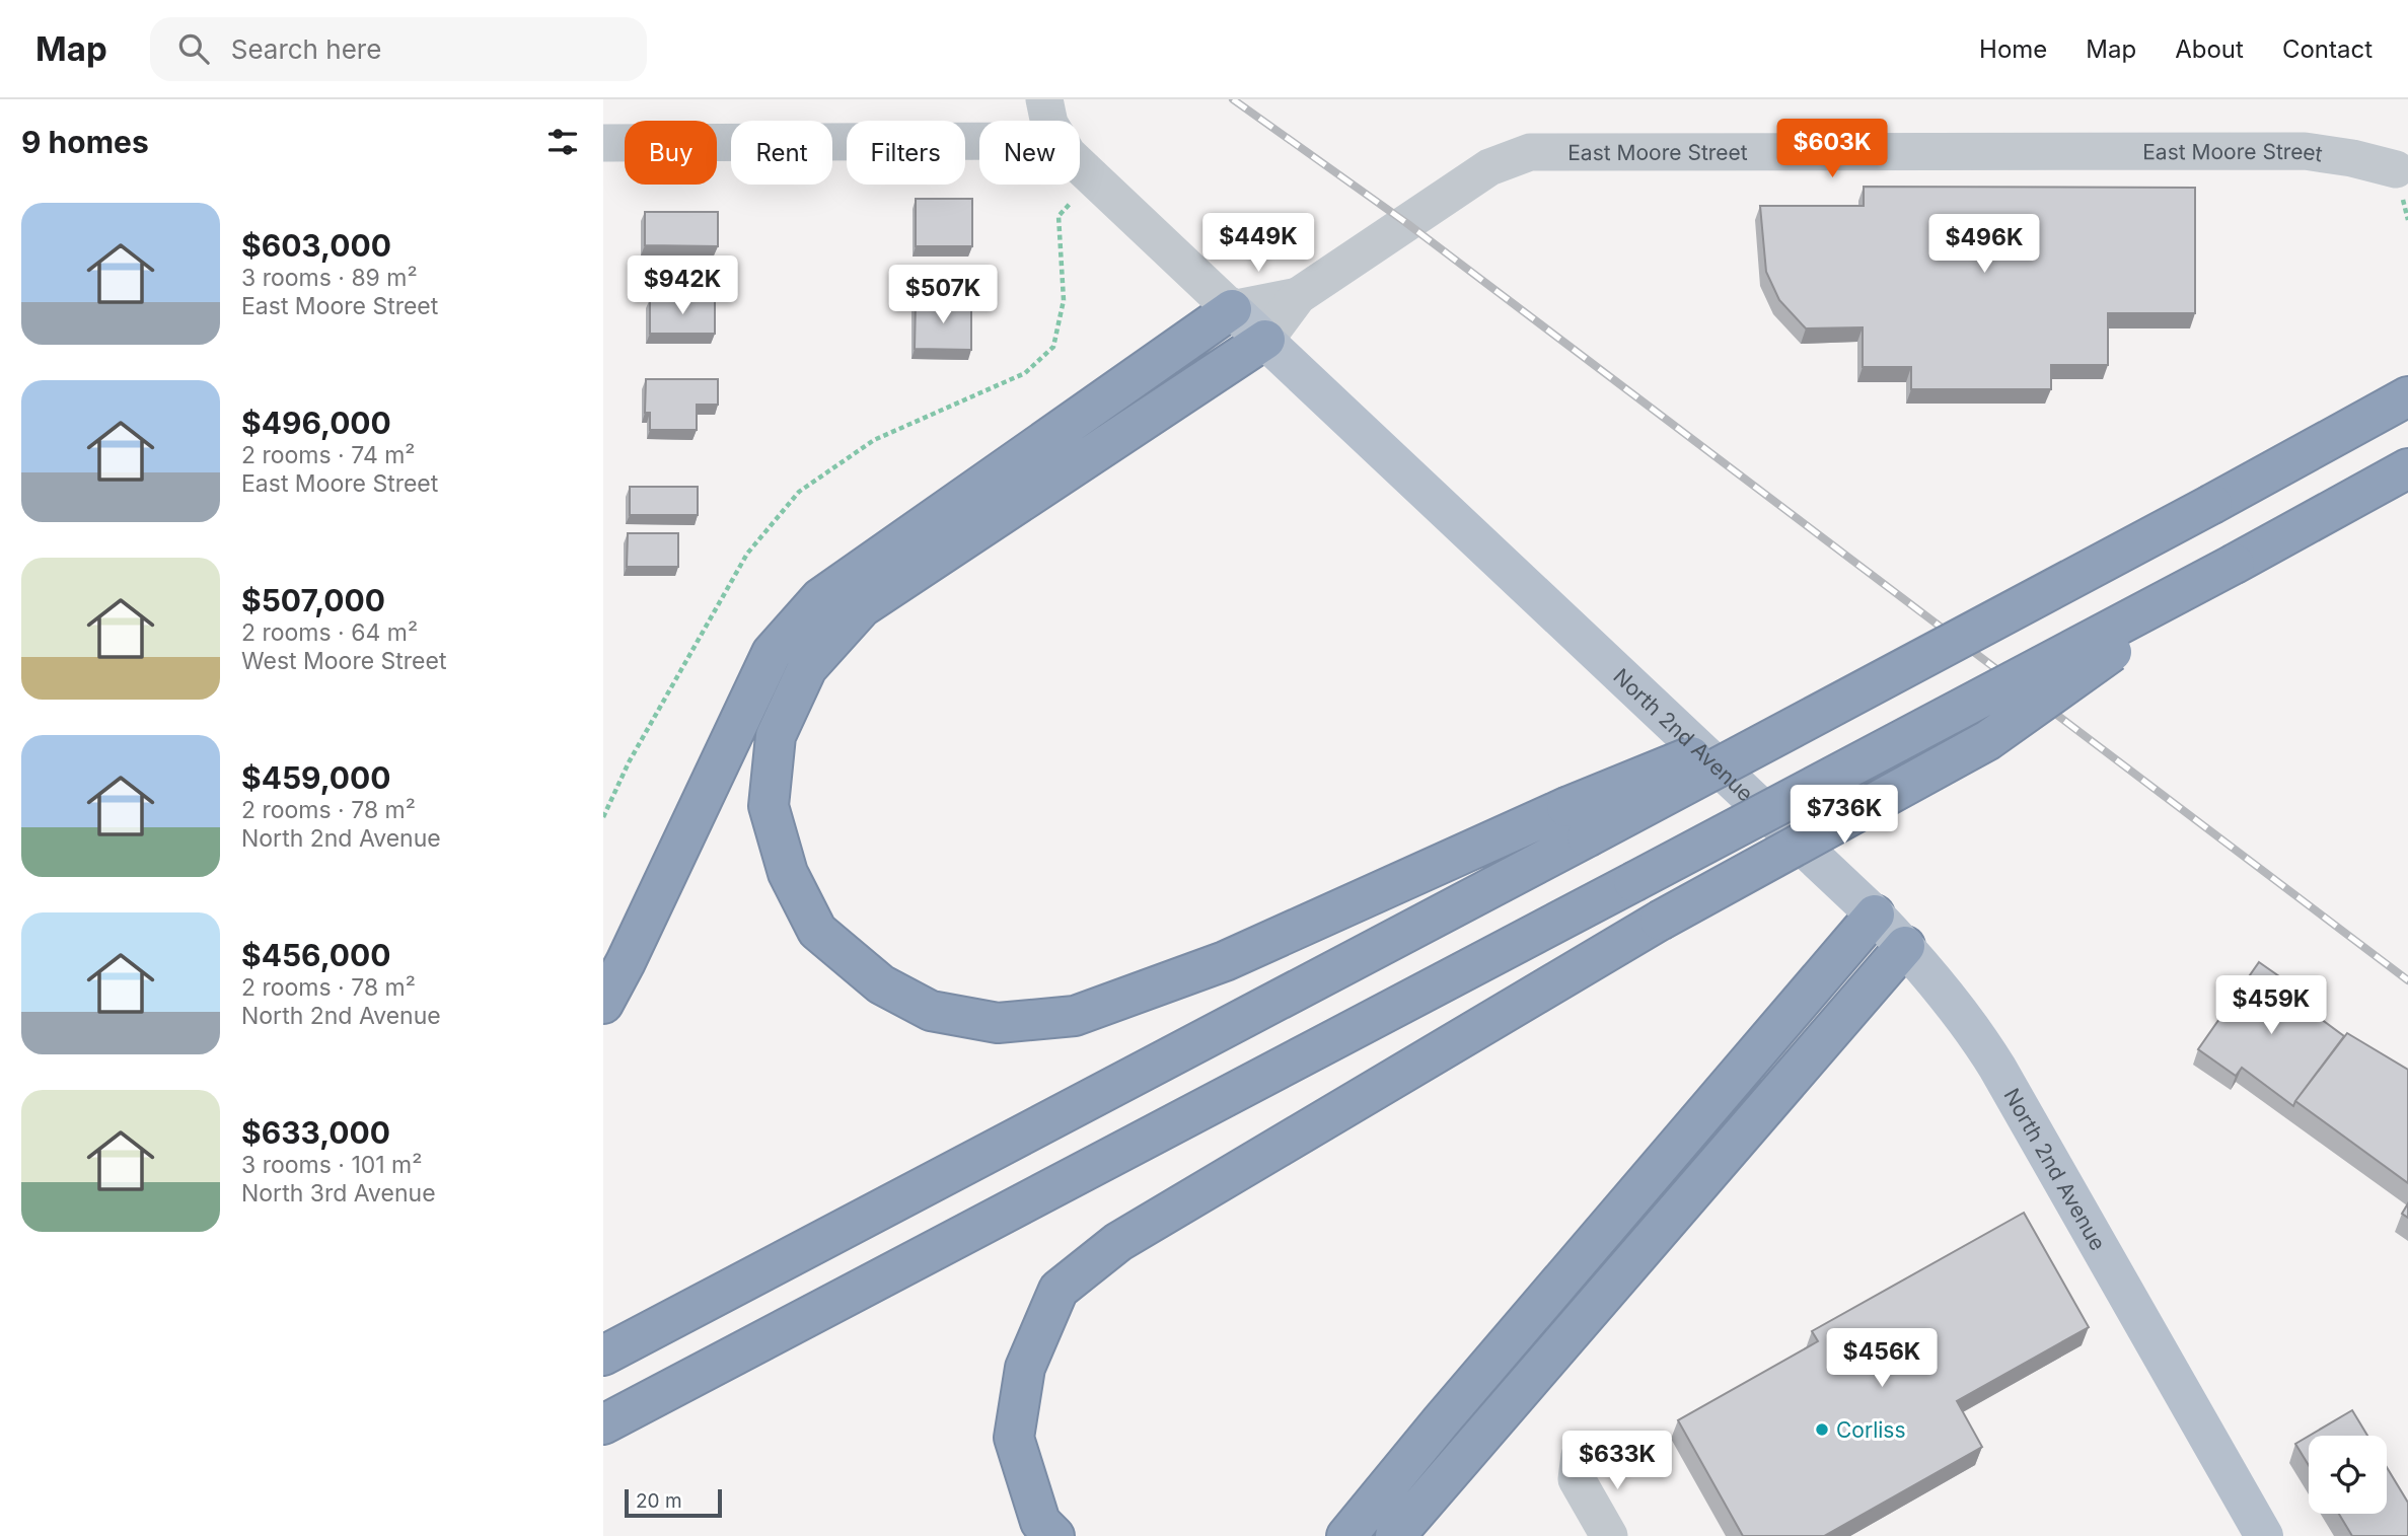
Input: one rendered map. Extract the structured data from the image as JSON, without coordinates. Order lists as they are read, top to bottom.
{
  "streets": {
    "main road": ["North 2nd Avenue"],
    "street": ["East Moore Street"]
  },
  "crossings": [
    ["East Moore Street", "North 2nd Avenue"]
  ],
  "places": ["Corliss"],
  "scale_bar": "20 m",
  "page": {
    "header": "Map",
    "search": "Search here",
    "nav": [
      "Home",
      "Map",
      "About",
      "Contact"
    ],
    "heading": "9 homes",
    "price": [
      "$603K",
      "$449K",
      "$496K",
      "$942K",
      "$507K",
      "$736K",
      "$459K",
      "$456K",
      "$633K"
    ],
    "chip": [
      "Buy",
      "Rent",
      "Filters",
      "New"
    ],
    "list": [
      {
        "name": "$603,000",
        "note": "3 rooms · 89 m² · East Moore Street"
      },
      {
        "name": "$496,000",
        "note": "2 rooms · 74 m² · East Moore Street"
      },
      {
        "name": "$507,000",
        "note": "2 rooms · 64 m² · West Moore Street"
      },
      {
        "name": "$459,000",
        "note": "2 rooms · 78 m² · North 2nd Avenue"
      },
      {
        "name": "$456,000",
        "note": "2 rooms · 78 m² · North 2nd Avenue"
      },
      {
        "name": "$633,000",
        "note": "3 rooms · 101 m² · North 3rd Avenue"
      }
    ],
    "scale": "20 m"
  }
}
